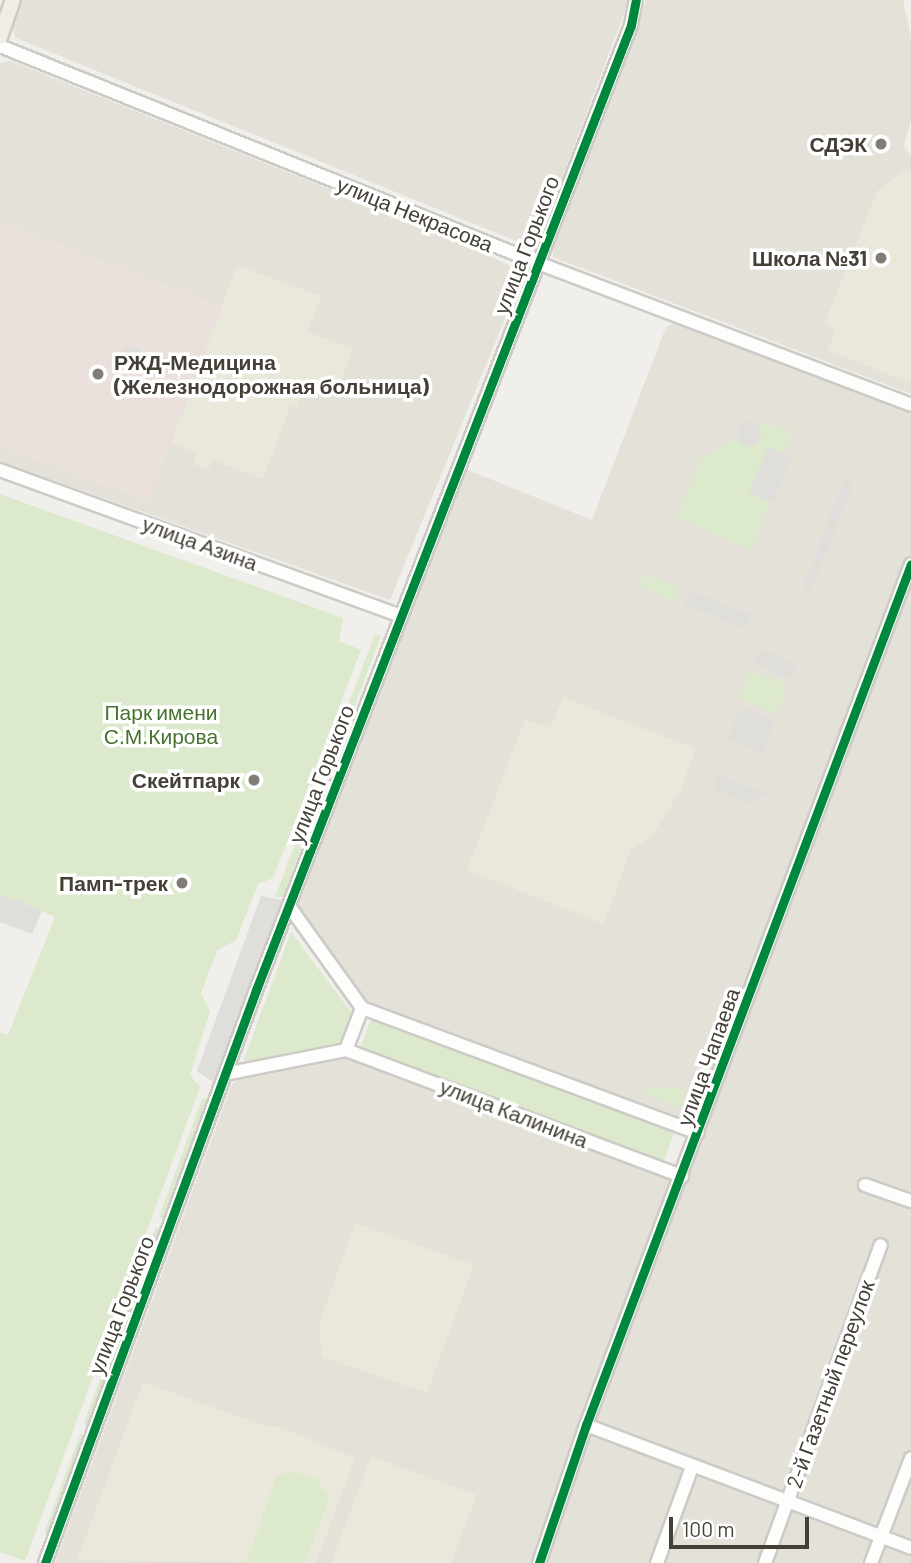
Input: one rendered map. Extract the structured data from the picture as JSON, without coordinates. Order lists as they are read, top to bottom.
{
  "streets": {
    "street": [
      "улица Некрасова",
      "улица Горького",
      "улица Азина",
      "улица Чапаева",
      "улица Калинина",
      "2-й Газетный переулок"
    ]
  },
  "crossings": [
    ["улица Некрасова", "улица Горького"],
    ["улица Горького", "улица Азина"],
    ["улица Чапаева", "улица Калинина"]
  ],
  "parks": ["Парк имени С.М.Кирова"],
  "places": [
    "СДЭК",
    "Школа №31",
    "РЖД-Медицина (Железнодорожная больница)",
    "Скейтпарк",
    "Памп-трек"
  ],
  "scale_bar": "100 m"
}
